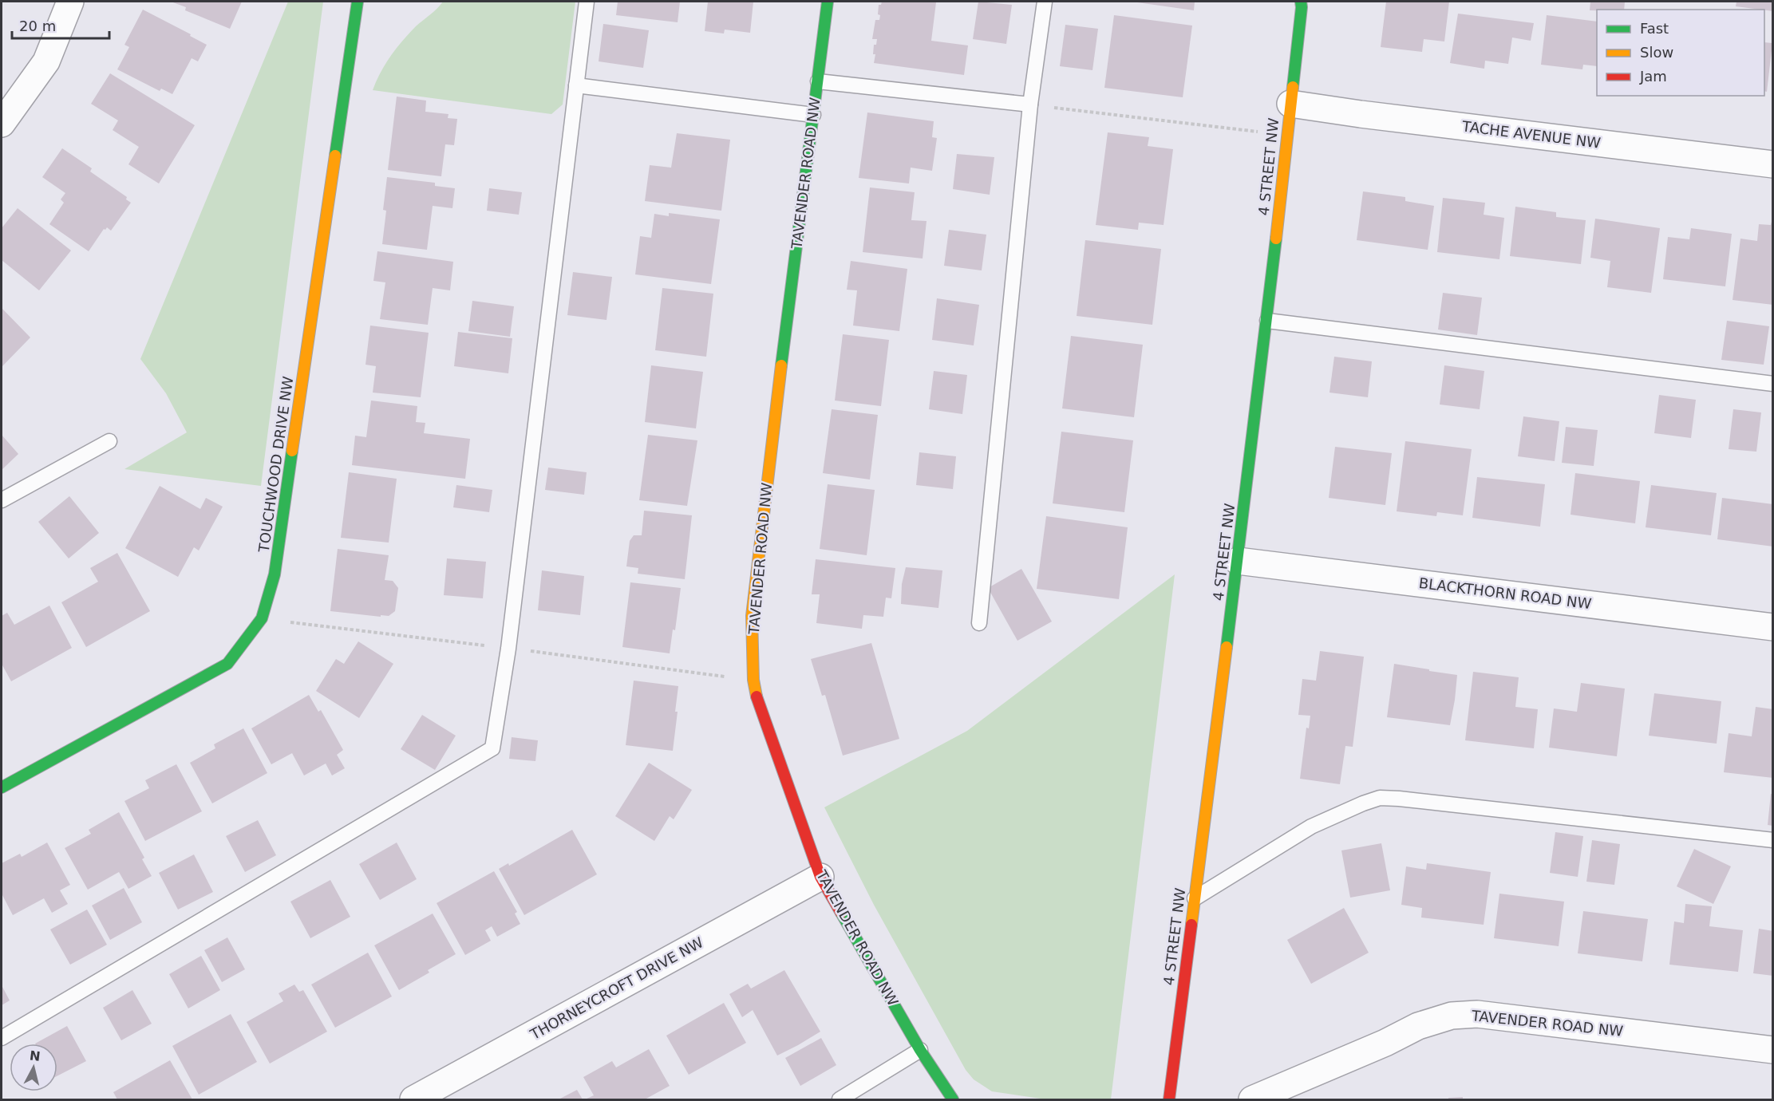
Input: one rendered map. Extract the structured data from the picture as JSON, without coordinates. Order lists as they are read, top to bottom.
{
  "streets": {
    "street": [
      "TACHE AVENUE NW",
      "4 STREET NW",
      "TAVENDER ROAD NW",
      "TOUCHWOOD DRIVE NW",
      "BLACKTHORN ROAD NW",
      "THORNEYCROFT DRIVE NW"
    ]
  },
  "crossings": [
    ["TACHE AVENUE NW", "4 STREET NW"],
    ["4 STREET NW", "BLACKTHORN ROAD NW"],
    ["TAVENDER ROAD NW", "THORNEYCROFT DRIVE NW"]
  ],
  "legend": ["Fast", "Slow", "Jam"],
  "scale_bar": "20 m",
  "north": "top"
}
